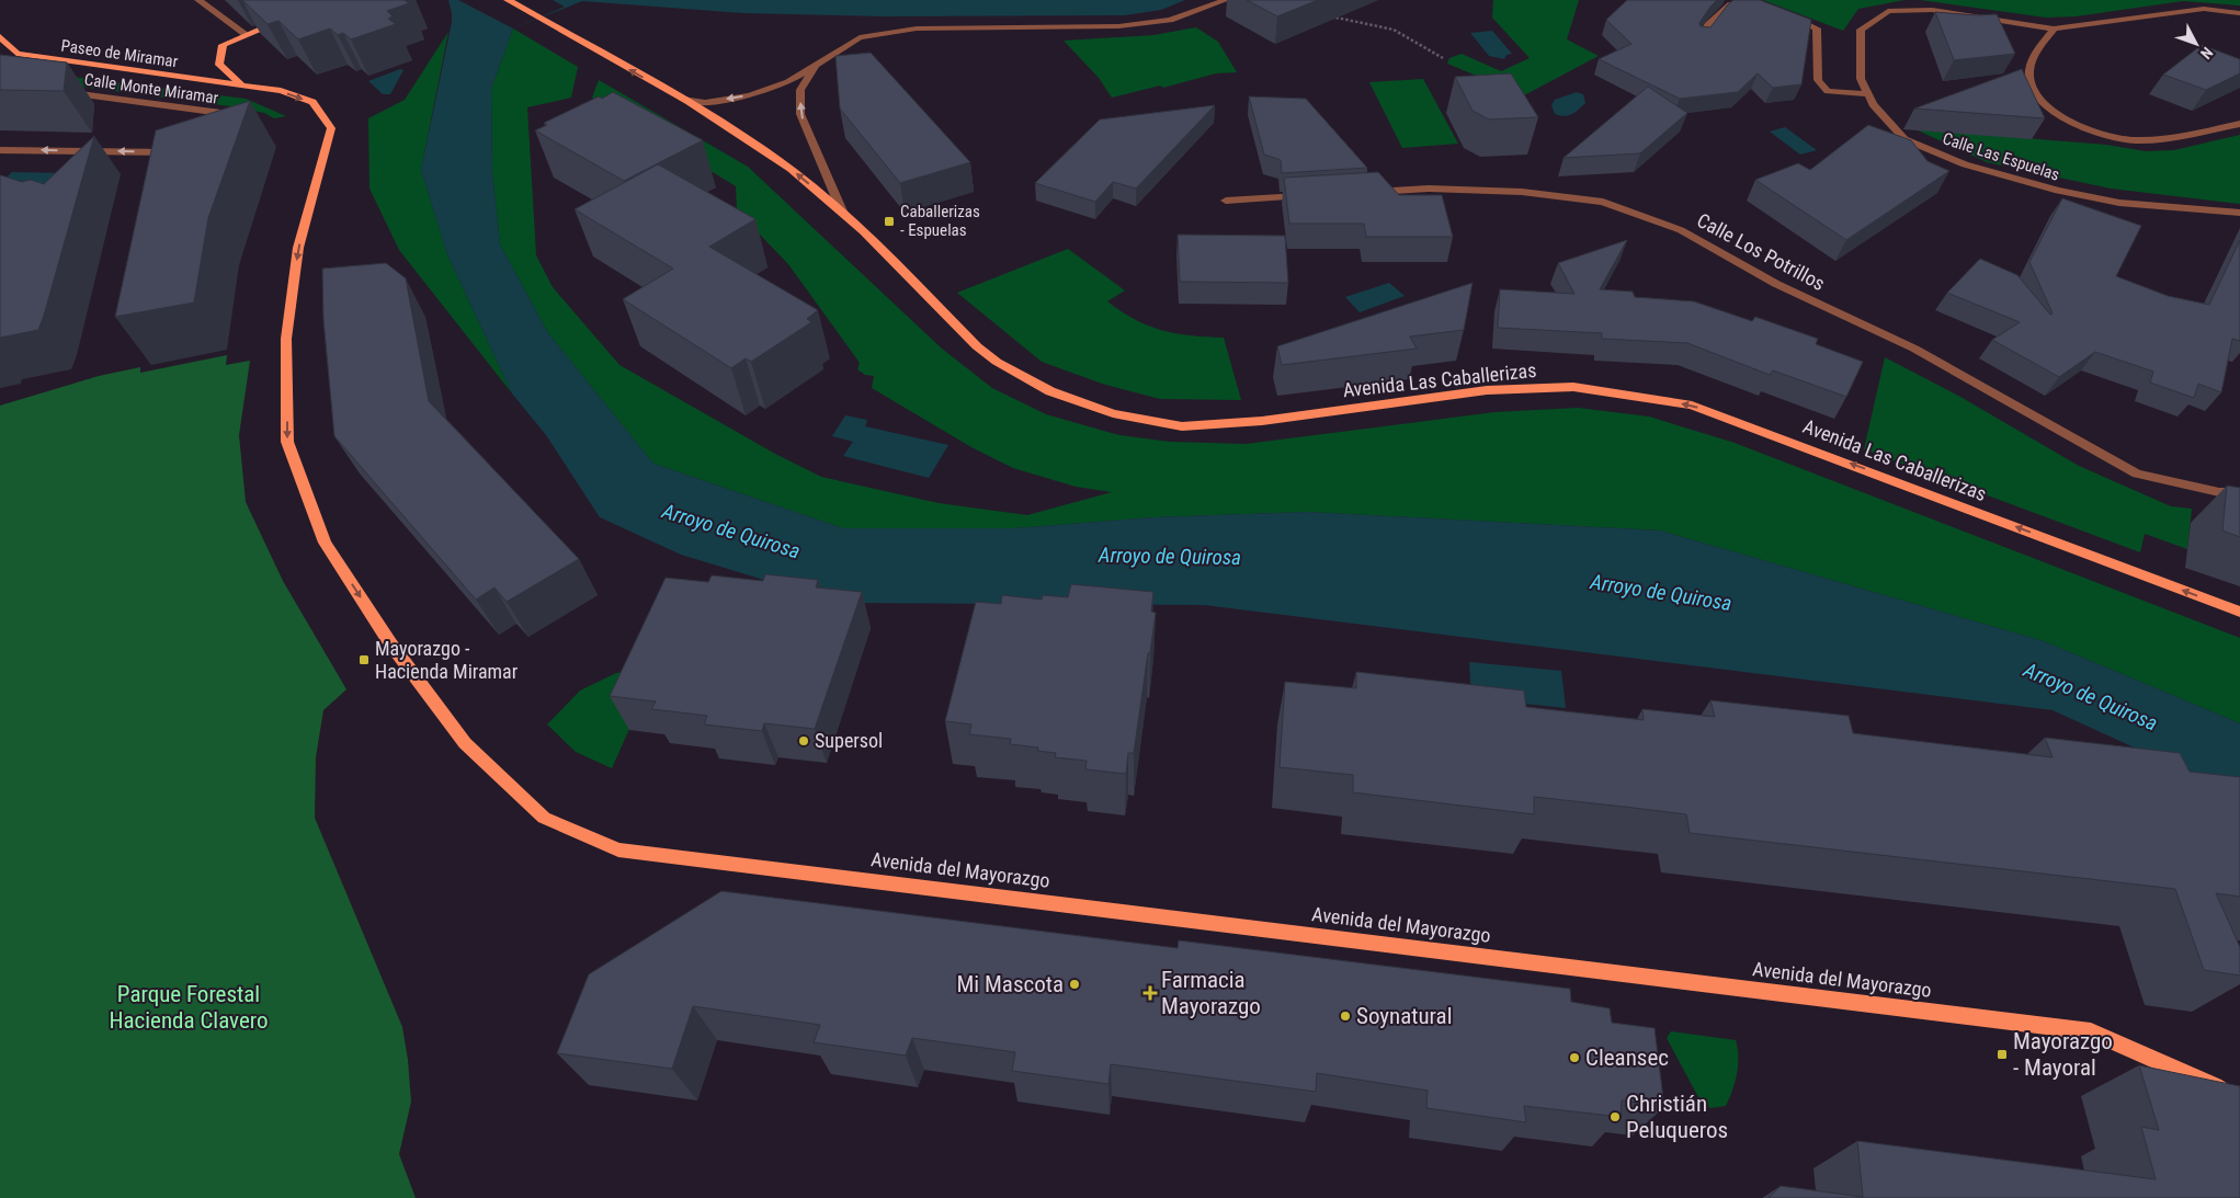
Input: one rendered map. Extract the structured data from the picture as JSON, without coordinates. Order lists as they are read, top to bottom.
{
  "streets": {
    "main road": ["Paseo de Miramar", "Avenida Las Caballerizas", "Avenida del Mayorazgo"],
    "street": ["Calle Monte Miramar", "Calle Las Espuelas", "Calle Los Potrillos"]
  },
  "crossings": [
    ["Paseo de Miramar", "Avenida del Mayorazgo"]
  ],
  "one_way": ["Avenida Las Caballerizas", "Avenida del Mayorazgo"],
  "water": ["Arroyo de Quirosa"],
  "parks": ["Parque Forestal Hacienda Clavero"],
  "places": {
    "transit": ["Caballerizas - Espuelas", "Mayorazgo - Hacienda Miramar", "Mayorazgo - Mayoral"],
    "other": [
      "Supersol",
      "Mi Mascota",
      "Soynatural",
      "Cleansec",
      "Christián Peluqueros"
    ],
    "health": ["Farmacia Mayorazgo"]
  },
  "north": "bottom right"
}
